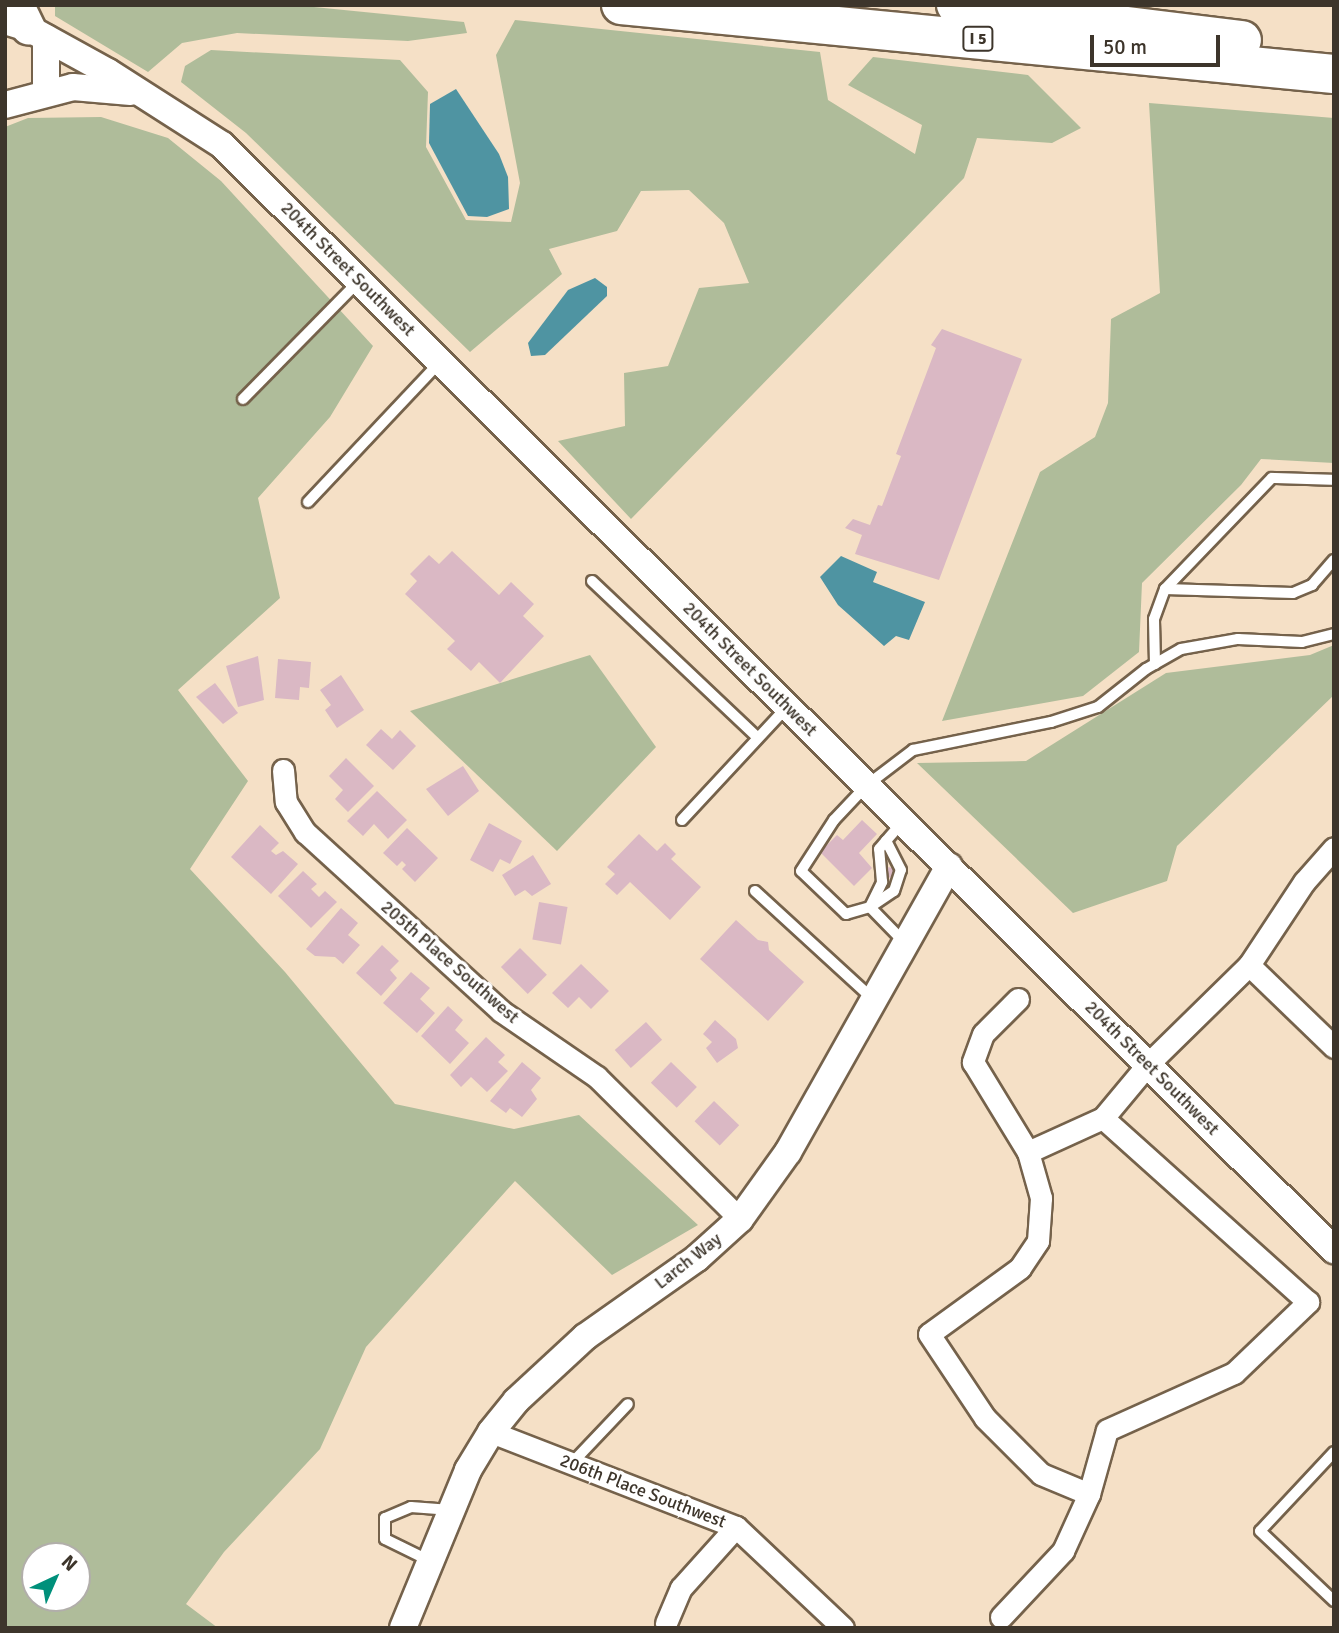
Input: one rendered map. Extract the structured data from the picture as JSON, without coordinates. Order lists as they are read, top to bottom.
{
  "streets": {
    "highway": ["I 5"],
    "street": [
      "204th Street Southwest",
      "205th Place Southwest",
      "Larch Way",
      "206th Place Southwest"
    ]
  },
  "crossings": [
    ["204th Street Southwest", "Larch Way"],
    ["205th Place Southwest", "Larch Way"],
    ["Larch Way", "206th Place Southwest"]
  ],
  "scale_bar": "50 m",
  "north": "top right"
}
